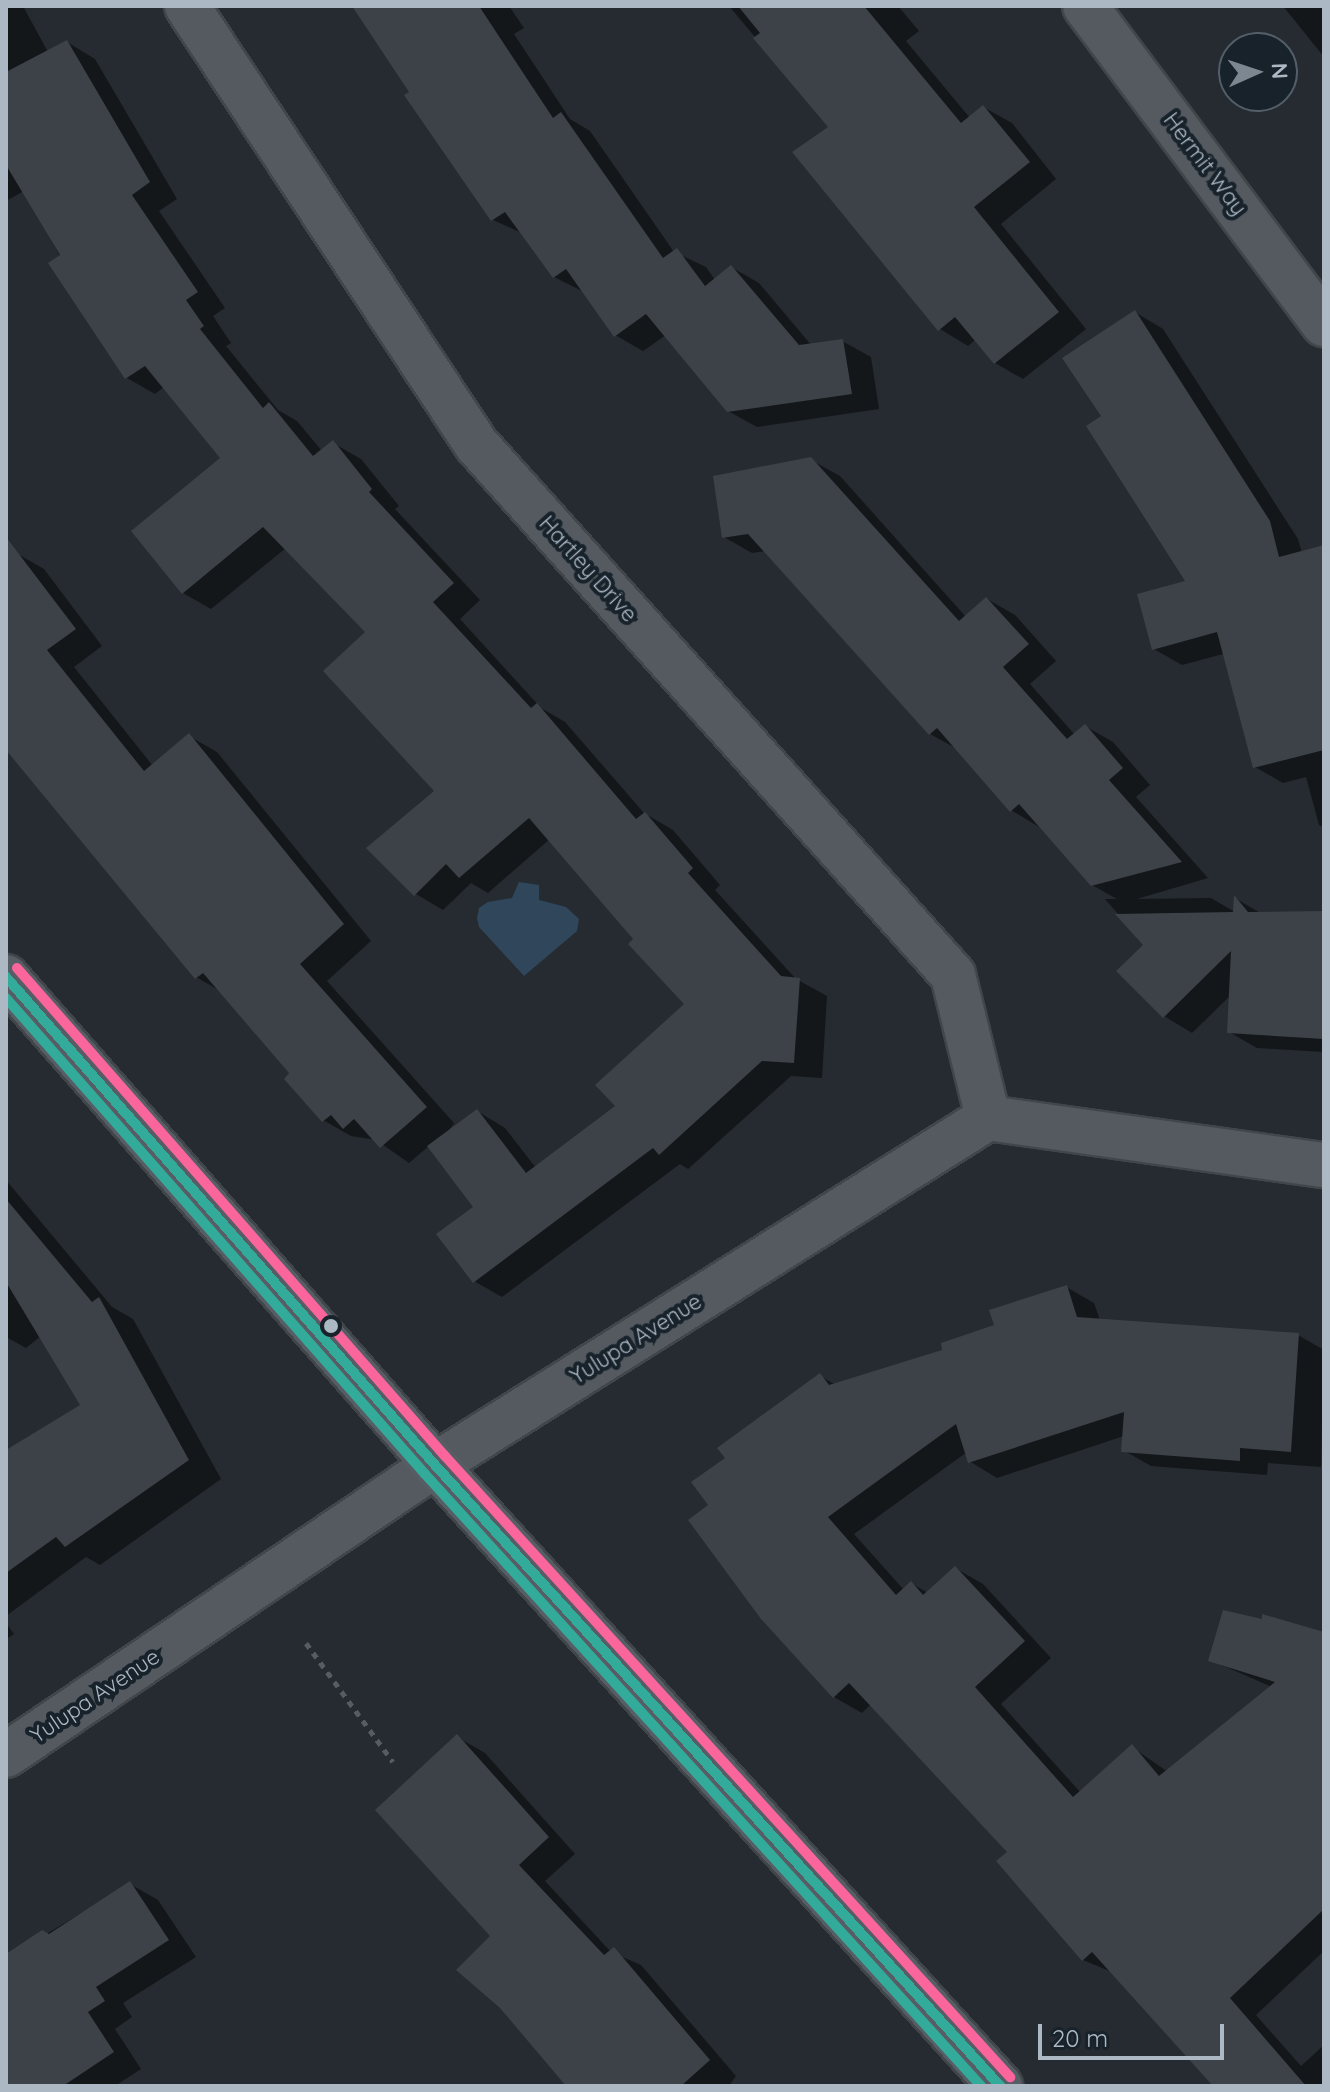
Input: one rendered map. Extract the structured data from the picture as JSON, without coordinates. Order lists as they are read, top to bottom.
{
  "streets": {
    "street": ["Hermit Way", "Hartley Drive", "Yulupa Avenue"]
  },
  "crossings": [
    ["Hartley Drive", "Yulupa Avenue"]
  ],
  "scale_bar": "20 m",
  "north": "right"
}
